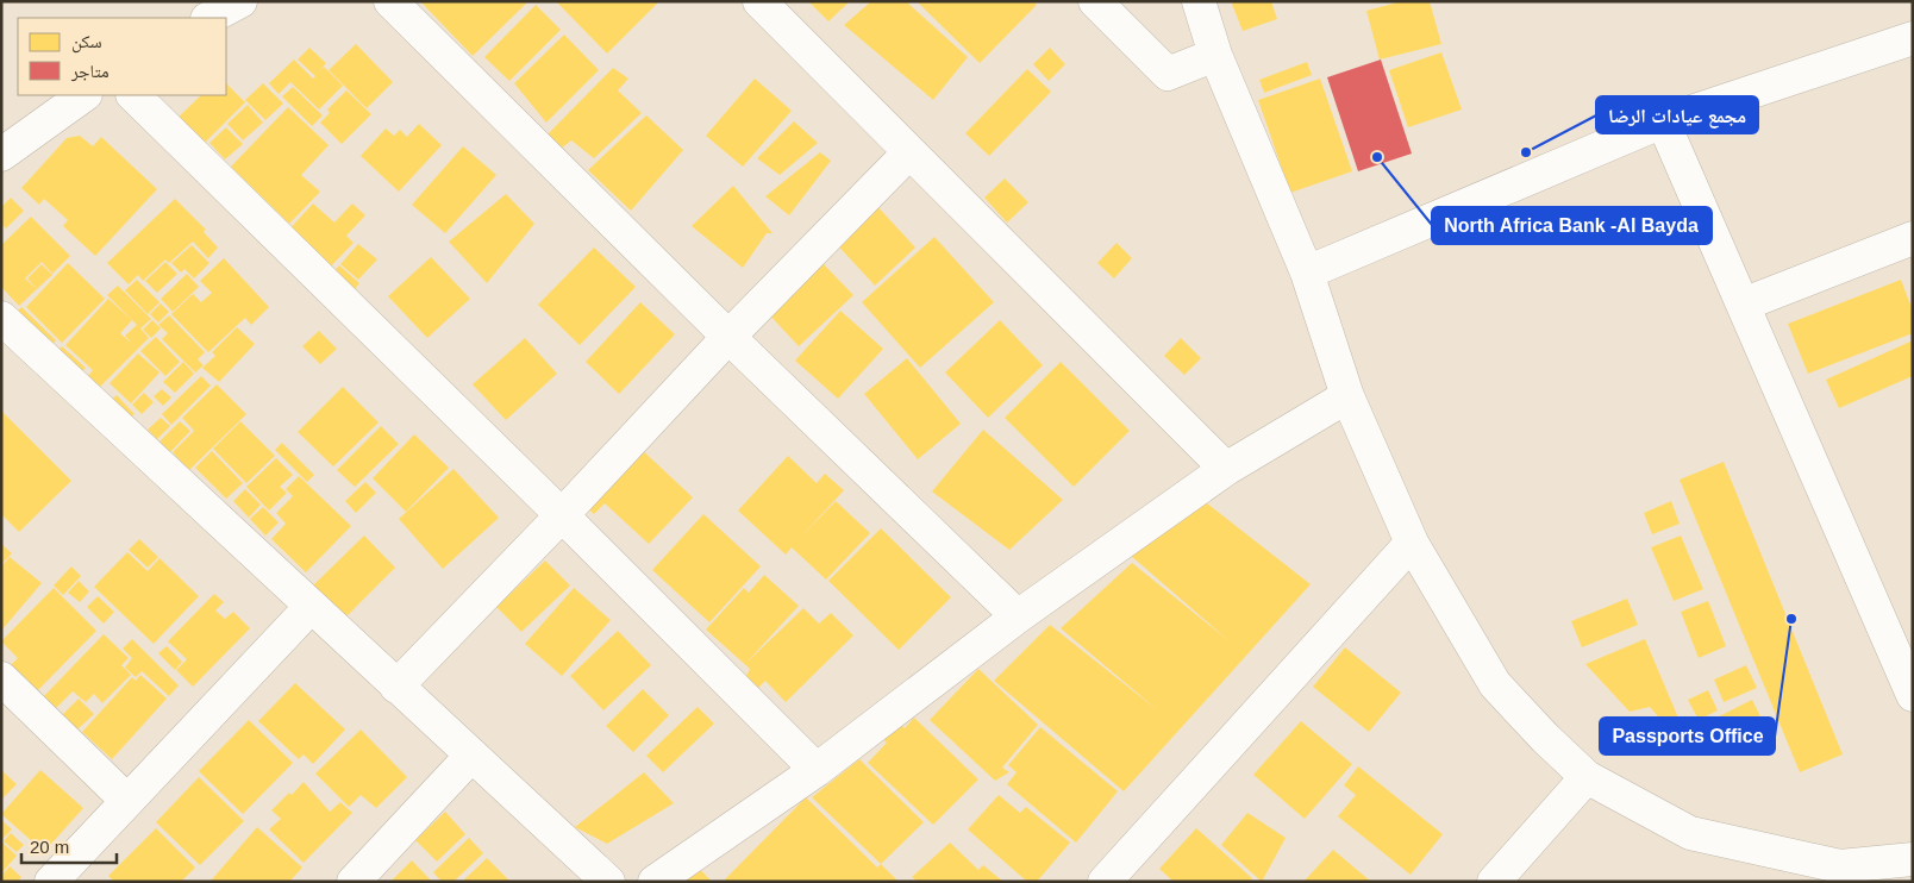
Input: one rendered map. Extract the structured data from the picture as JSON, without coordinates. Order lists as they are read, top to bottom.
{
  "places": ["مجمع عيادات الرضا", "North Africa Bank -Al Bayda", "Passports Office"],
  "legend": ["سكن", "متاجر"],
  "scale_bar": "20 m"
}
